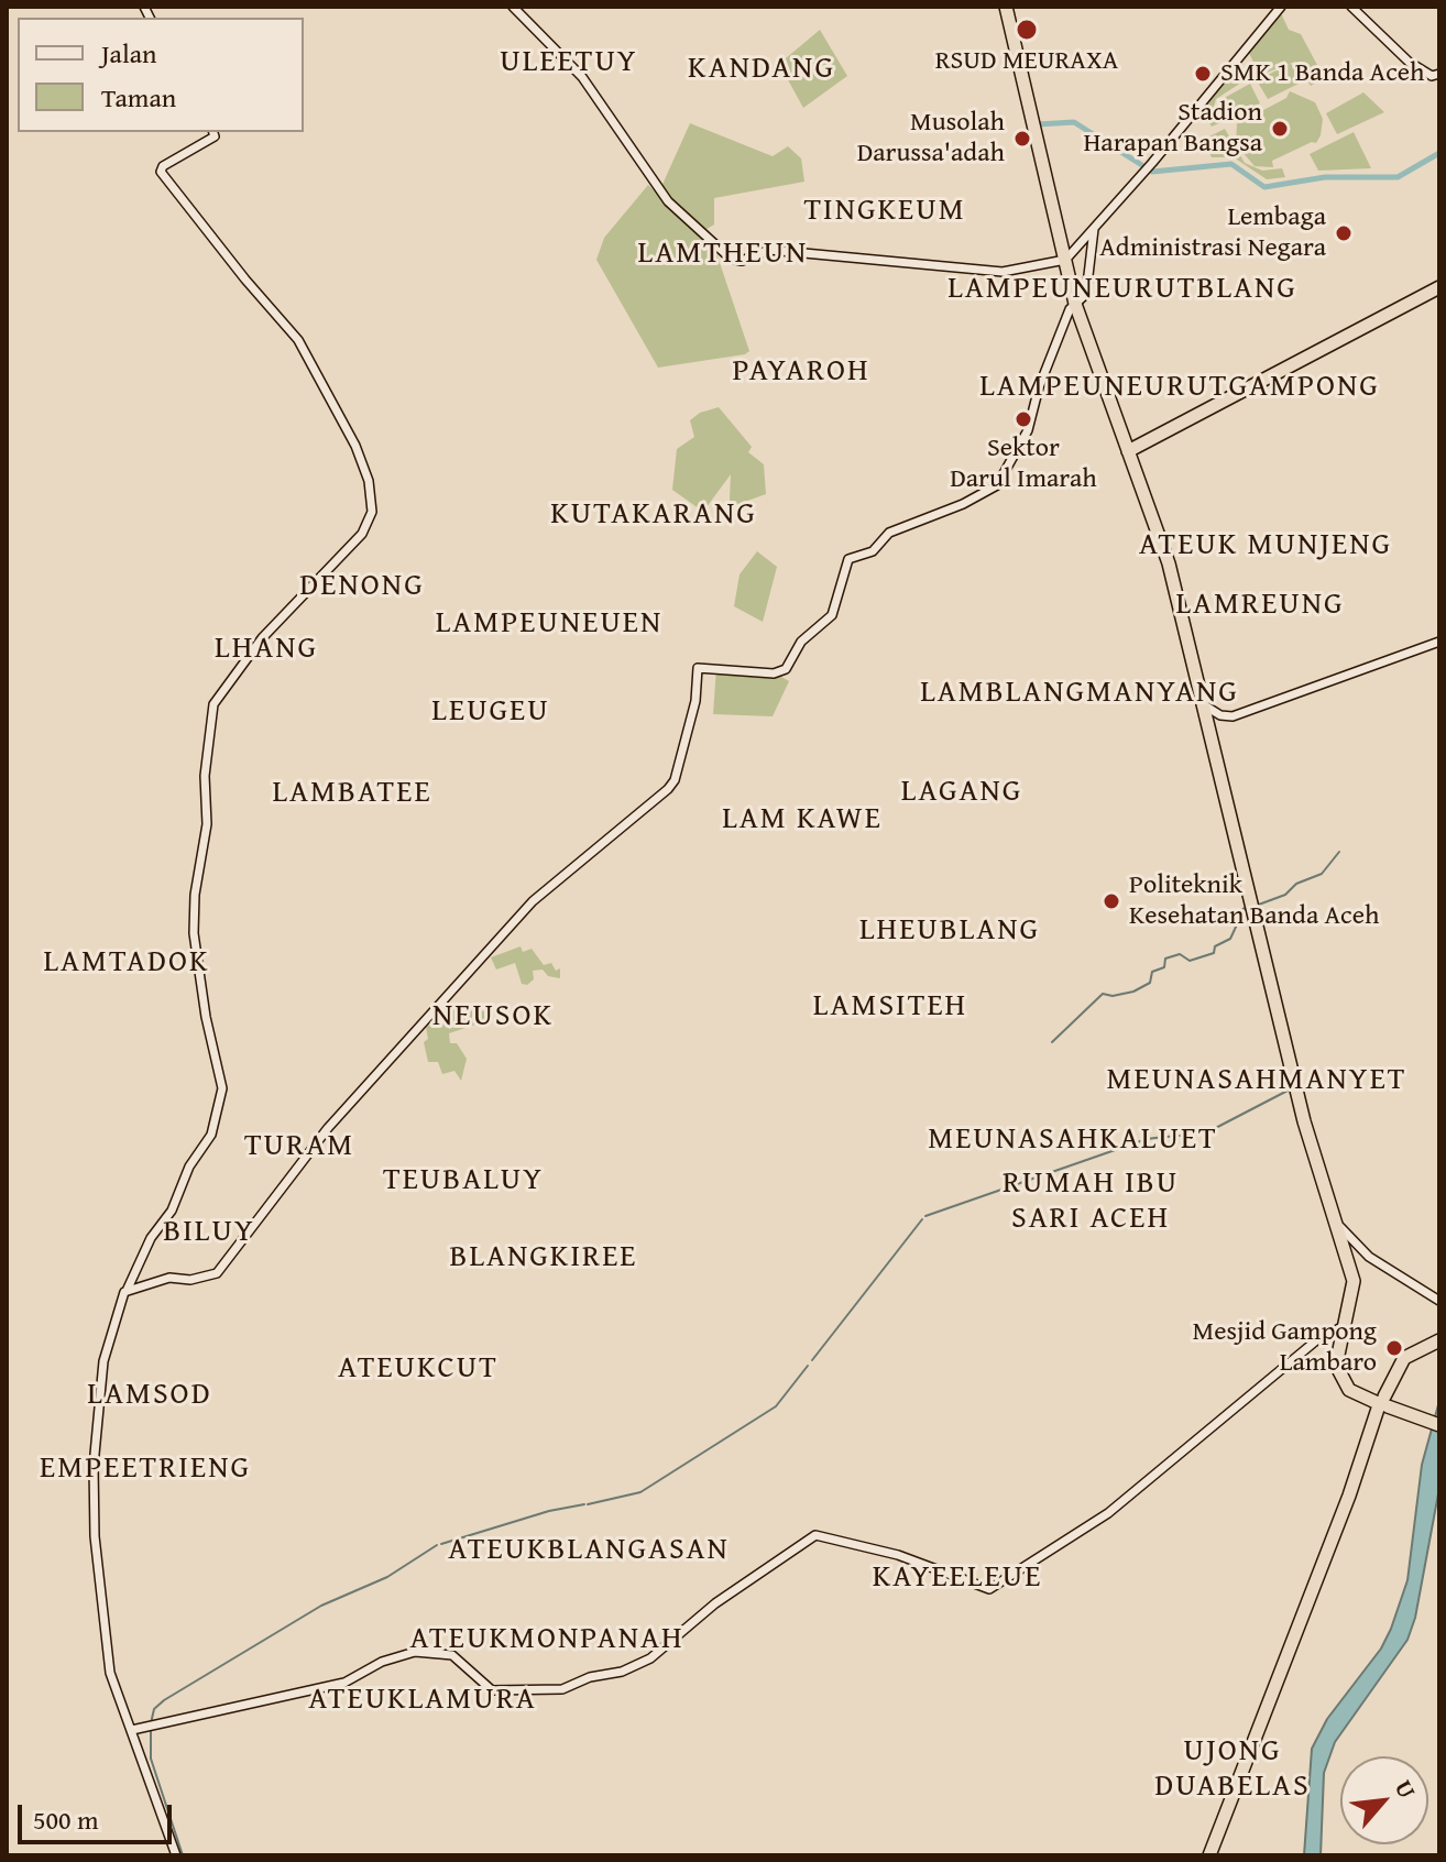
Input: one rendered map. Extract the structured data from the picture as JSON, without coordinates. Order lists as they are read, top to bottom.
{
  "districts": [
    "ULEETUY",
    "KANDANG",
    "TINGKEUM",
    "LAMTHEUN",
    "LAMPEUNEURUTBLANG",
    "PAYAROH",
    "LAMPEUNEURUTGAMPONG",
    "KUTAKARANG",
    "ATEUK MUNJENG",
    "DENONG",
    "LAMREUNG",
    "LAMPEUNEUEN",
    "LHANG",
    "LAMBLANGMANYANG",
    "LEUGEU",
    "LAGANG",
    "LAMBATEE",
    "LAM KAWE",
    "LHEUBLANG",
    "LAMTADOK",
    "LAMSITEH",
    "NEUSOK",
    "MEUNASAHMANYET",
    "MEUNASAHKALUET",
    "TURAM",
    "TEUBALUY",
    "RUMAH IBU SARI ACEH",
    "BILUY",
    "BLANGKIREE",
    "ATEUKCUT",
    "LAMSOD",
    "EMPEETRIENG",
    "ATEUKBLANGASAN",
    "KAYEELEUE",
    "ATEUKMONPANAH",
    "ATEUKLAMURA",
    "UJONG DUABELAS"
  ],
  "places": [
    "RSUD MEURAXA",
    "SMK 1 Banda Aceh",
    "Stadion Harapan Bangsa",
    "Musolah Darussa'adah",
    "Lembaga Administrasi Negara",
    "Sektor Darul Imarah",
    "Politeknik Kesehatan Banda Aceh",
    "Mesjid Gampong Lambaro"
  ],
  "legend": ["Jalan", "Taman"],
  "scale_bar": "500 m",
  "north": "top right"
}
